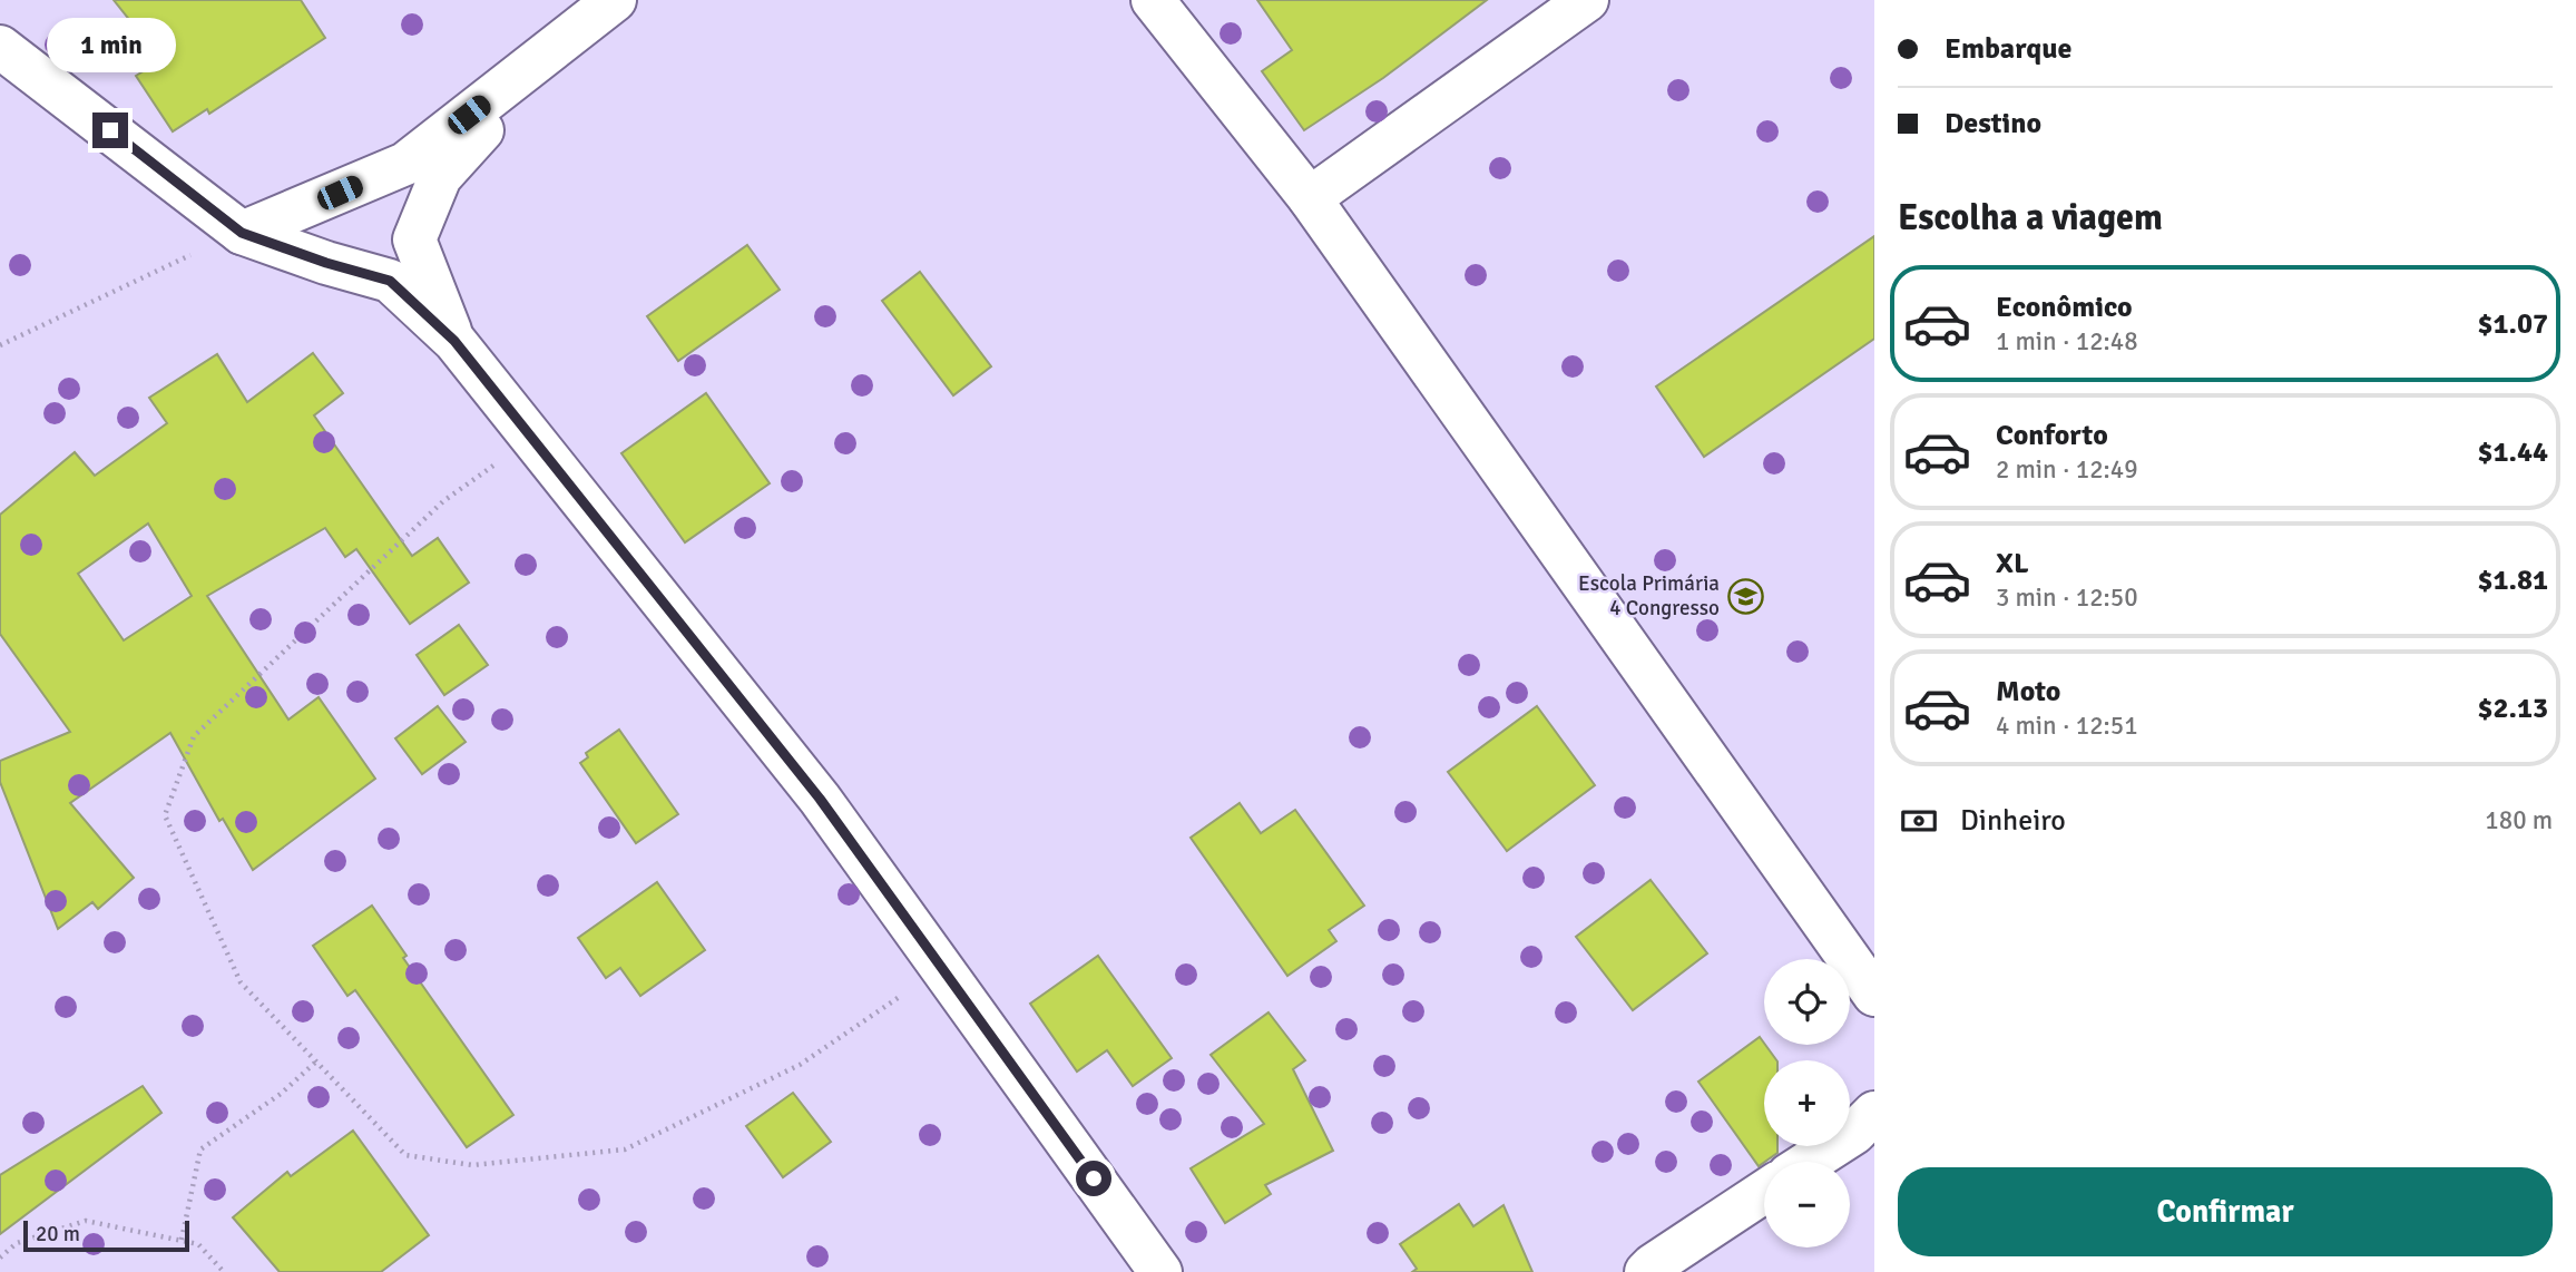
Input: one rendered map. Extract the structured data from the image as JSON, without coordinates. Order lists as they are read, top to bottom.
{
  "places": {
    "school or university": ["Escola Primária 4 Congresso"]
  },
  "scale_bar": "20 m",
  "page": {
    "banner": ["Embarque", "Destino"],
    "bubble": "1 min",
    "heading": "Escolha a viagem",
    "list": [
      {
        "name": "Econômico",
        "note": "1 min · 12:48",
        "value": "$1.07"
      },
      {
        "name": "Conforto",
        "note": "2 min · 12:49",
        "value": "$1.44"
      },
      {
        "name": "XL",
        "note": "3 min · 12:50",
        "value": "$1.81"
      },
      {
        "name": "Moto",
        "note": "4 min · 12:51",
        "value": "$2.13"
      }
    ],
    "pay": ["Dinheiro", "180 m"],
    "map_buttons": ["+", "−"],
    "buttons": "Confirmar",
    "scale": "20 m"
  }
}
